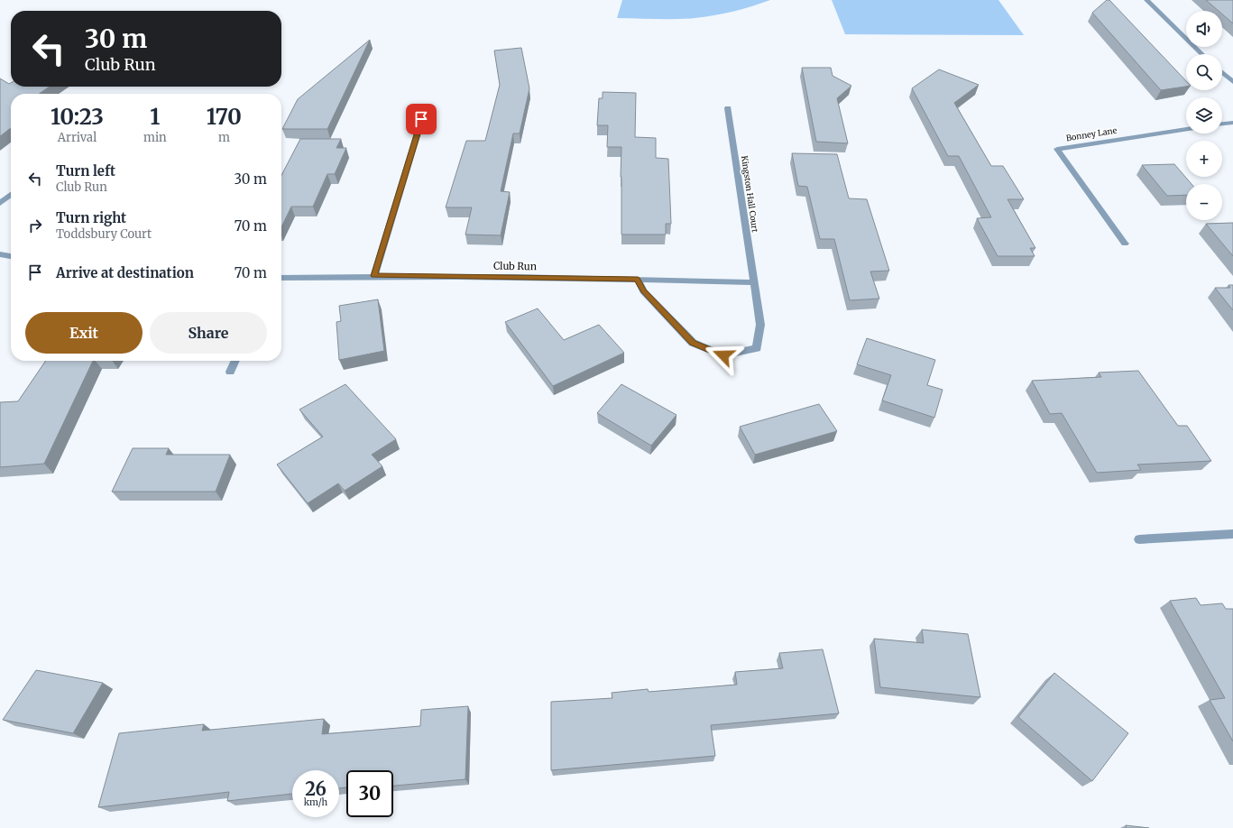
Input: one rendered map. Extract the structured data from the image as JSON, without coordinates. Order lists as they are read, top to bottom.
{
  "streets": {
    "street": ["Bonney Lane", "Kingston Hall Court", "Club Run"]
  },
  "crossings": [
    ["Kingston Hall Court", "Club Run"]
  ],
  "page": {
    "map_buttons": ["+", "−"],
    "turn": ["30 m", "Club Run"],
    "eta": [
      "10:23",
      "Arrival",
      "1",
      "min",
      "170",
      "m"
    ],
    "list": [
      {
        "name": "Turn left",
        "note": "Club Run",
        "value": "30 m"
      },
      {
        "name": "Turn right",
        "note": "Toddsbury Court",
        "value": "70 m"
      },
      {
        "name": "Arrive at destination",
        "value": "70 m"
      }
    ],
    "buttons": ["Exit", "Share"],
    "speed": "26 km/h",
    "limit": "30"
  }
}
